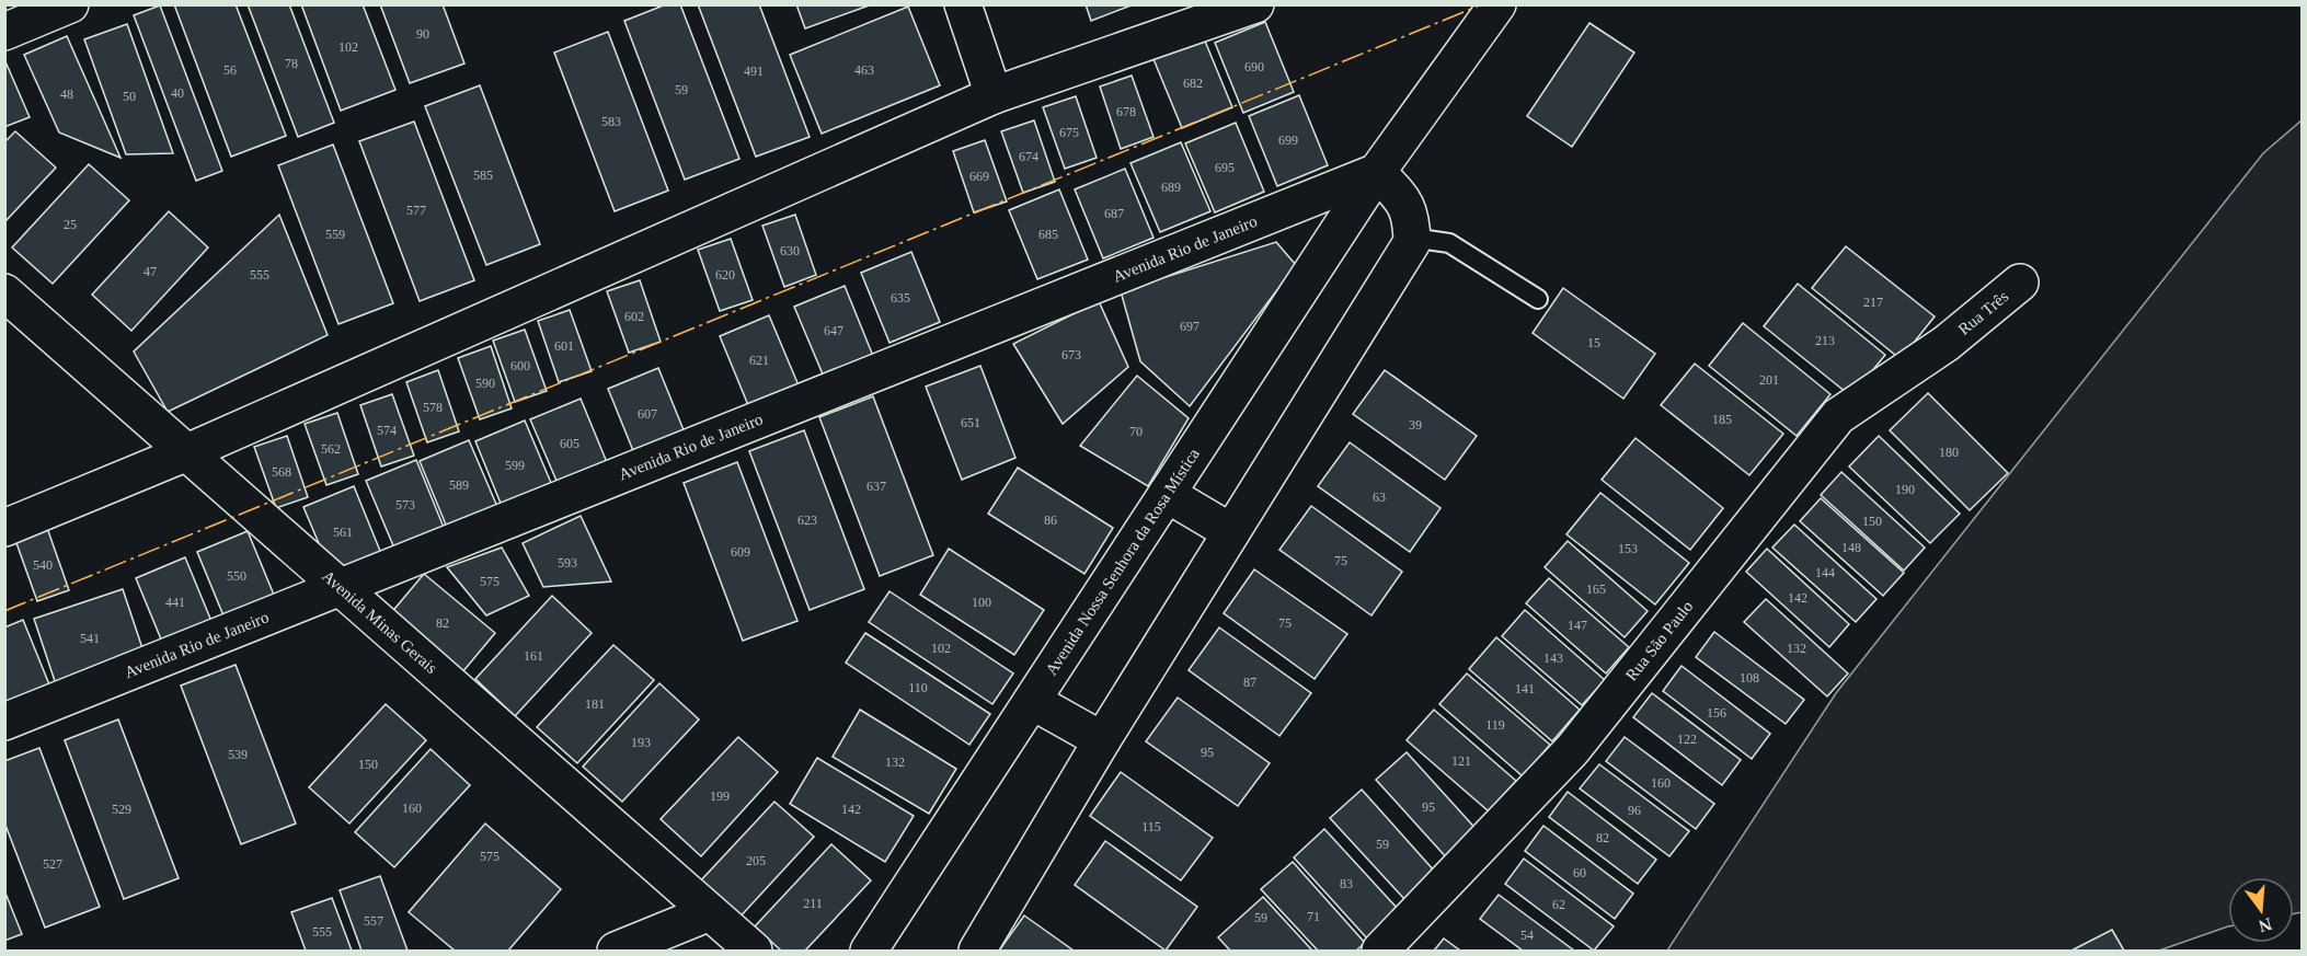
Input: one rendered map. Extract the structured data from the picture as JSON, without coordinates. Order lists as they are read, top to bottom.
{
  "streets": {
    "street": [
      "Avenida Rio de Janeiro",
      "Rua Três",
      "Avenida Nossa Senhora da Rosa Mística",
      "Avenida Minas Gerais",
      "Rua São Paulo"
    ]
  },
  "crossings": [
    ["Avenida Rio de Janeiro", "Avenida Nossa Senhora da Rosa Mística"],
    ["Avenida Rio de Janeiro", "Avenida Minas Gerais"],
    ["Rua Três", "Rua São Paulo"]
  ],
  "house_numbers": [
    "90",
    "102",
    "78",
    "690",
    "56",
    "463",
    "491",
    "682",
    "59",
    "40",
    "48",
    "50",
    "678",
    "583",
    "675",
    "699",
    "674",
    "695",
    "585",
    "669",
    "689",
    "577",
    "687",
    "25",
    "559",
    "685",
    "630",
    "47",
    "555",
    "620",
    "635",
    "217",
    "602",
    "697",
    "647",
    "213",
    "15",
    "601",
    "673",
    "621",
    "600",
    "201",
    "590",
    "578",
    "607",
    "185",
    "651",
    "39",
    "574",
    "70",
    "605",
    "562",
    "180",
    "599",
    "568",
    "589",
    "637",
    "190",
    "63",
    "573",
    "623",
    "86",
    "150",
    "561",
    "148",
    "153",
    "609",
    "75",
    "593",
    "540",
    "144",
    "550",
    "575",
    "165",
    "142",
    "441",
    "100",
    "82",
    "75",
    "147",
    "541",
    "102",
    "132",
    "161",
    "143",
    "108",
    "87",
    "110",
    "141",
    "181",
    "156",
    "119",
    "122",
    "193",
    "95",
    "539",
    "121",
    "132",
    "150",
    "160",
    "199",
    "95",
    "160",
    "529",
    "142",
    "96",
    "115",
    "82",
    "59",
    "575",
    "205",
    "527",
    "60",
    "83",
    "211",
    "62",
    "71",
    "59",
    "557",
    "555",
    "54"
  ],
  "north": "bottom"
}
